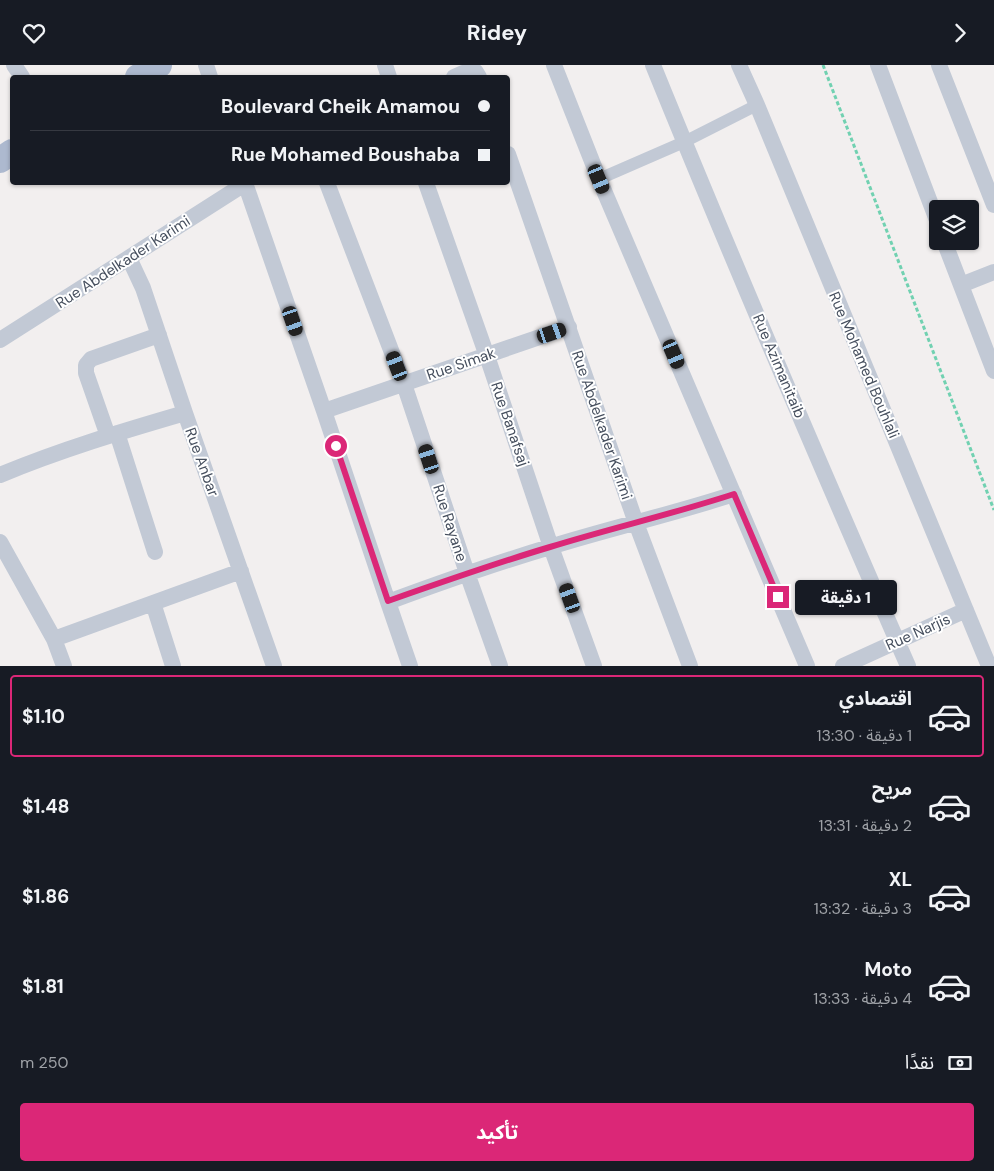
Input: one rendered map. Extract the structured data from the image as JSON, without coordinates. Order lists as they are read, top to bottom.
{
  "streets": {
    "street": [
      "Rue Abdelkader Karimi",
      "Rue Simak",
      "Rue Mohamed Bouhlali",
      "Rue Azimanitaib",
      "Rue Banafsaj",
      "Rue Anbar",
      "Rue Rayane",
      "Rue Narjis"
    ]
  },
  "crossings": [
    ["Rue Abdelkader Karimi", "Rue Simak"],
    ["Rue Abdelkader Karimi", "Rue Anbar"],
    ["Rue Simak", "Rue Banafsaj"],
    ["Rue Simak", "Rue Rayane"],
    ["Rue Mohamed Bouhlali", "Rue Narjis"],
    ["Rue Azimanitaib", "Rue Narjis"]
  ],
  "page": {
    "header": "Ridey",
    "banner": ["Boulevard Cheik Amamou", "Rue Mohamed Boushaba"],
    "bubble": "1 دقيقة",
    "list": [
      {
        "name": "اقتصادي",
        "note": "1 دقيقة · 13:30",
        "value": "$1.10"
      },
      {
        "name": "مريح",
        "note": "2 دقيقة · 13:31",
        "value": "$1.48"
      },
      {
        "name": "XL",
        "note": "3 دقيقة · 13:32",
        "value": "$1.86"
      },
      {
        "name": "Moto",
        "note": "4 دقيقة · 13:33",
        "value": "$1.81"
      }
    ],
    "pay": ["نقدًا", "250 m"],
    "buttons": "تأكيد"
  }
}
